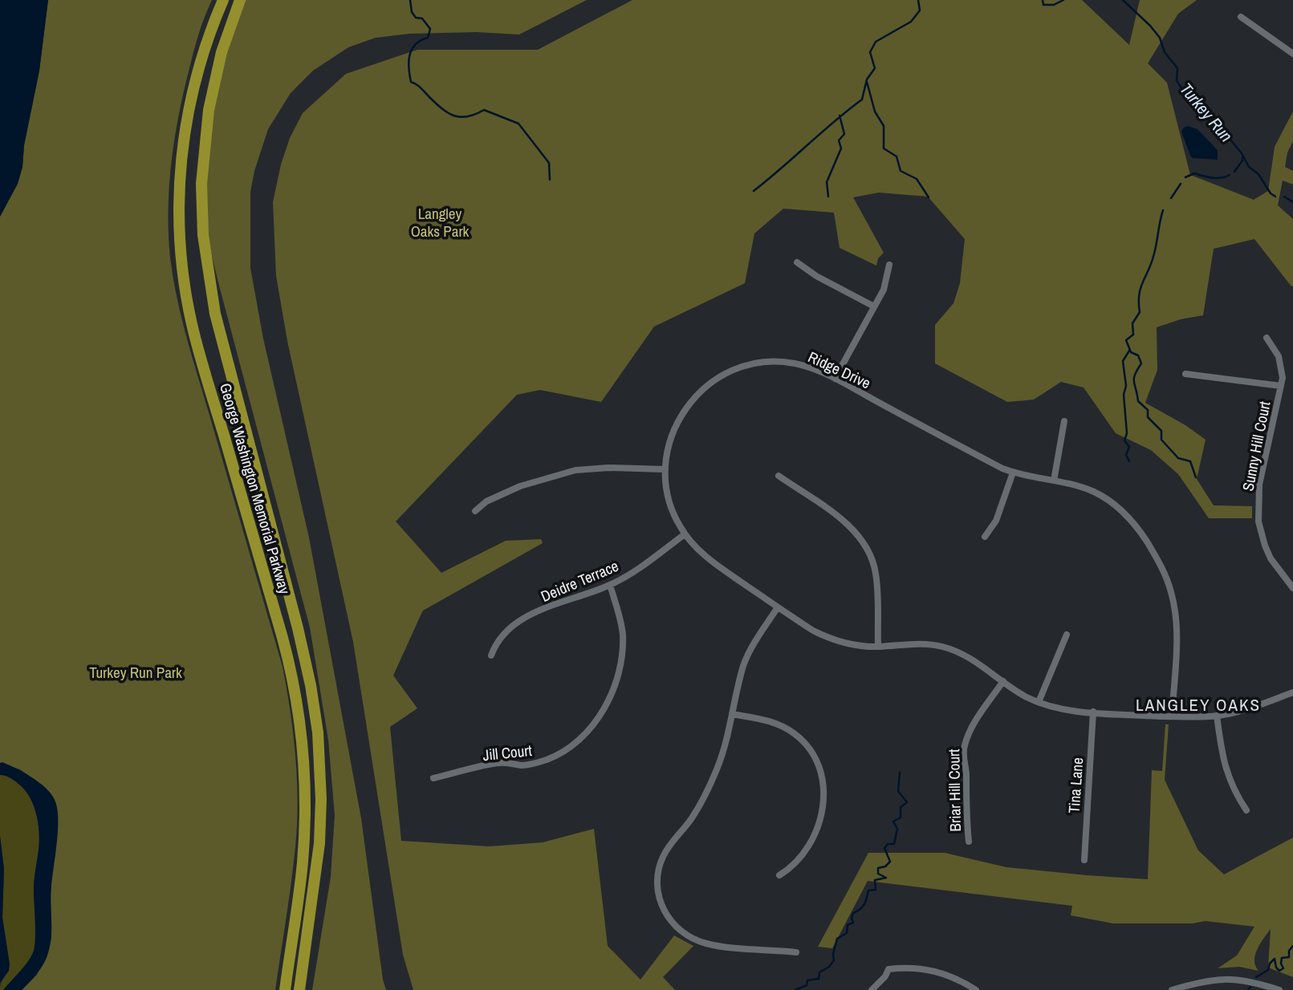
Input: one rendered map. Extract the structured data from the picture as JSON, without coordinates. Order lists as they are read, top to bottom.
{
  "streets": {
    "highway": ["George Washington Memorial Parkway"],
    "street": [
      "Ridge Drive",
      "Sunny Hill Court",
      "Deidre Terrace",
      "Jill Court",
      "Tina Lane",
      "Briar Hill Court"
    ]
  },
  "crossings": [
    ["Ridge Drive", "Deidre Terrace"],
    ["Ridge Drive", "Tina Lane"],
    ["Ridge Drive", "Briar Hill Court"],
    ["Deidre Terrace", "Jill Court"]
  ],
  "districts": ["LANGLEY OAKS"],
  "water": ["Turkey Run"],
  "parks": ["Langley Oaks Park", "Turkey Run Park"]
}
